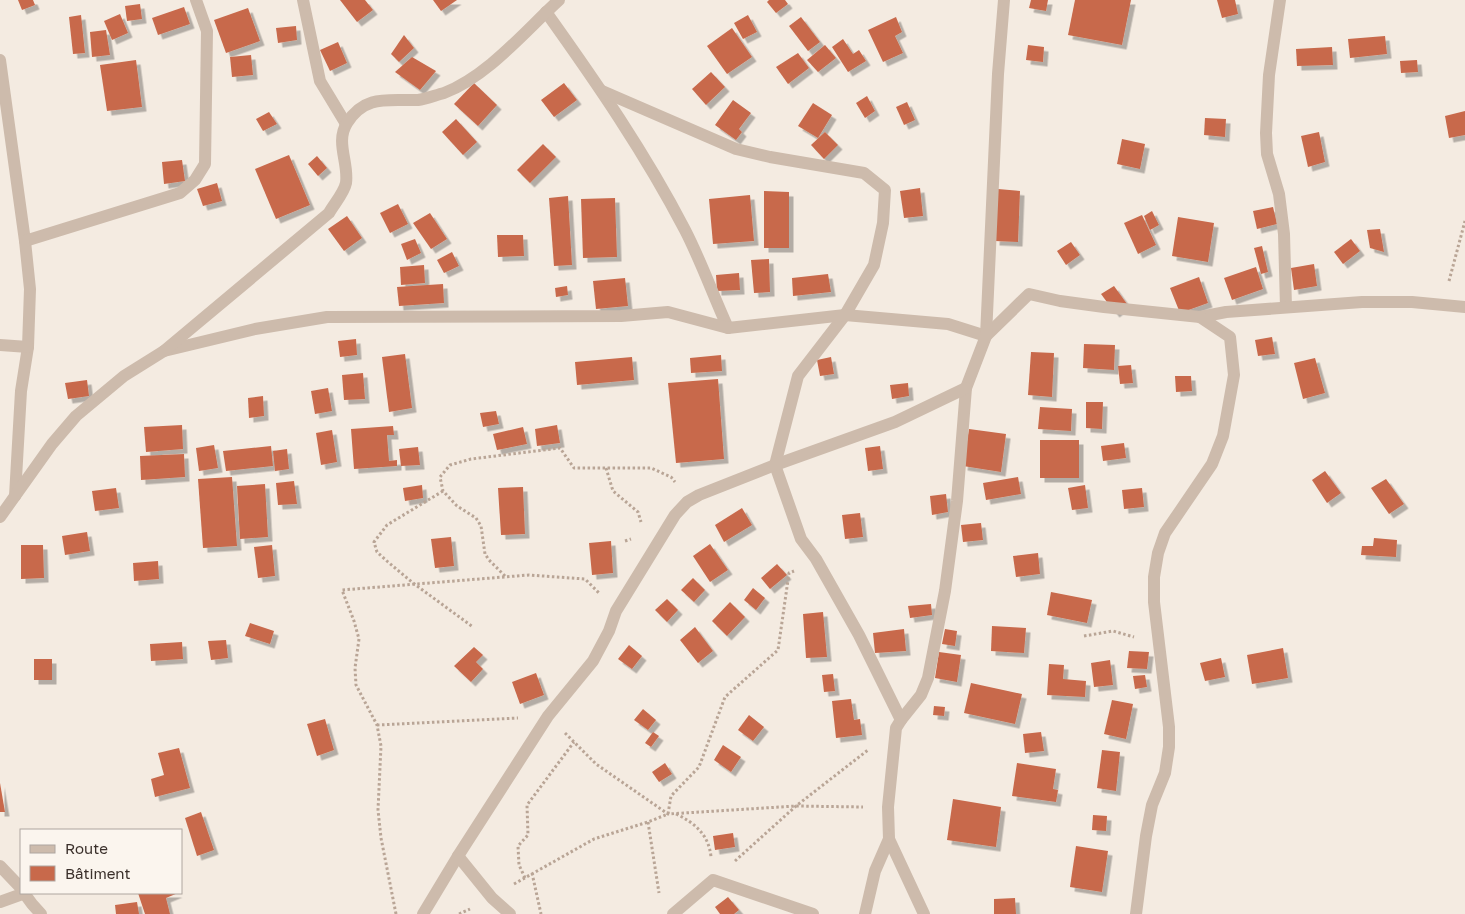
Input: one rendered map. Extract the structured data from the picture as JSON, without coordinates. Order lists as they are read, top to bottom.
{
  "legend": ["Route", "Bâtiment"]
}
